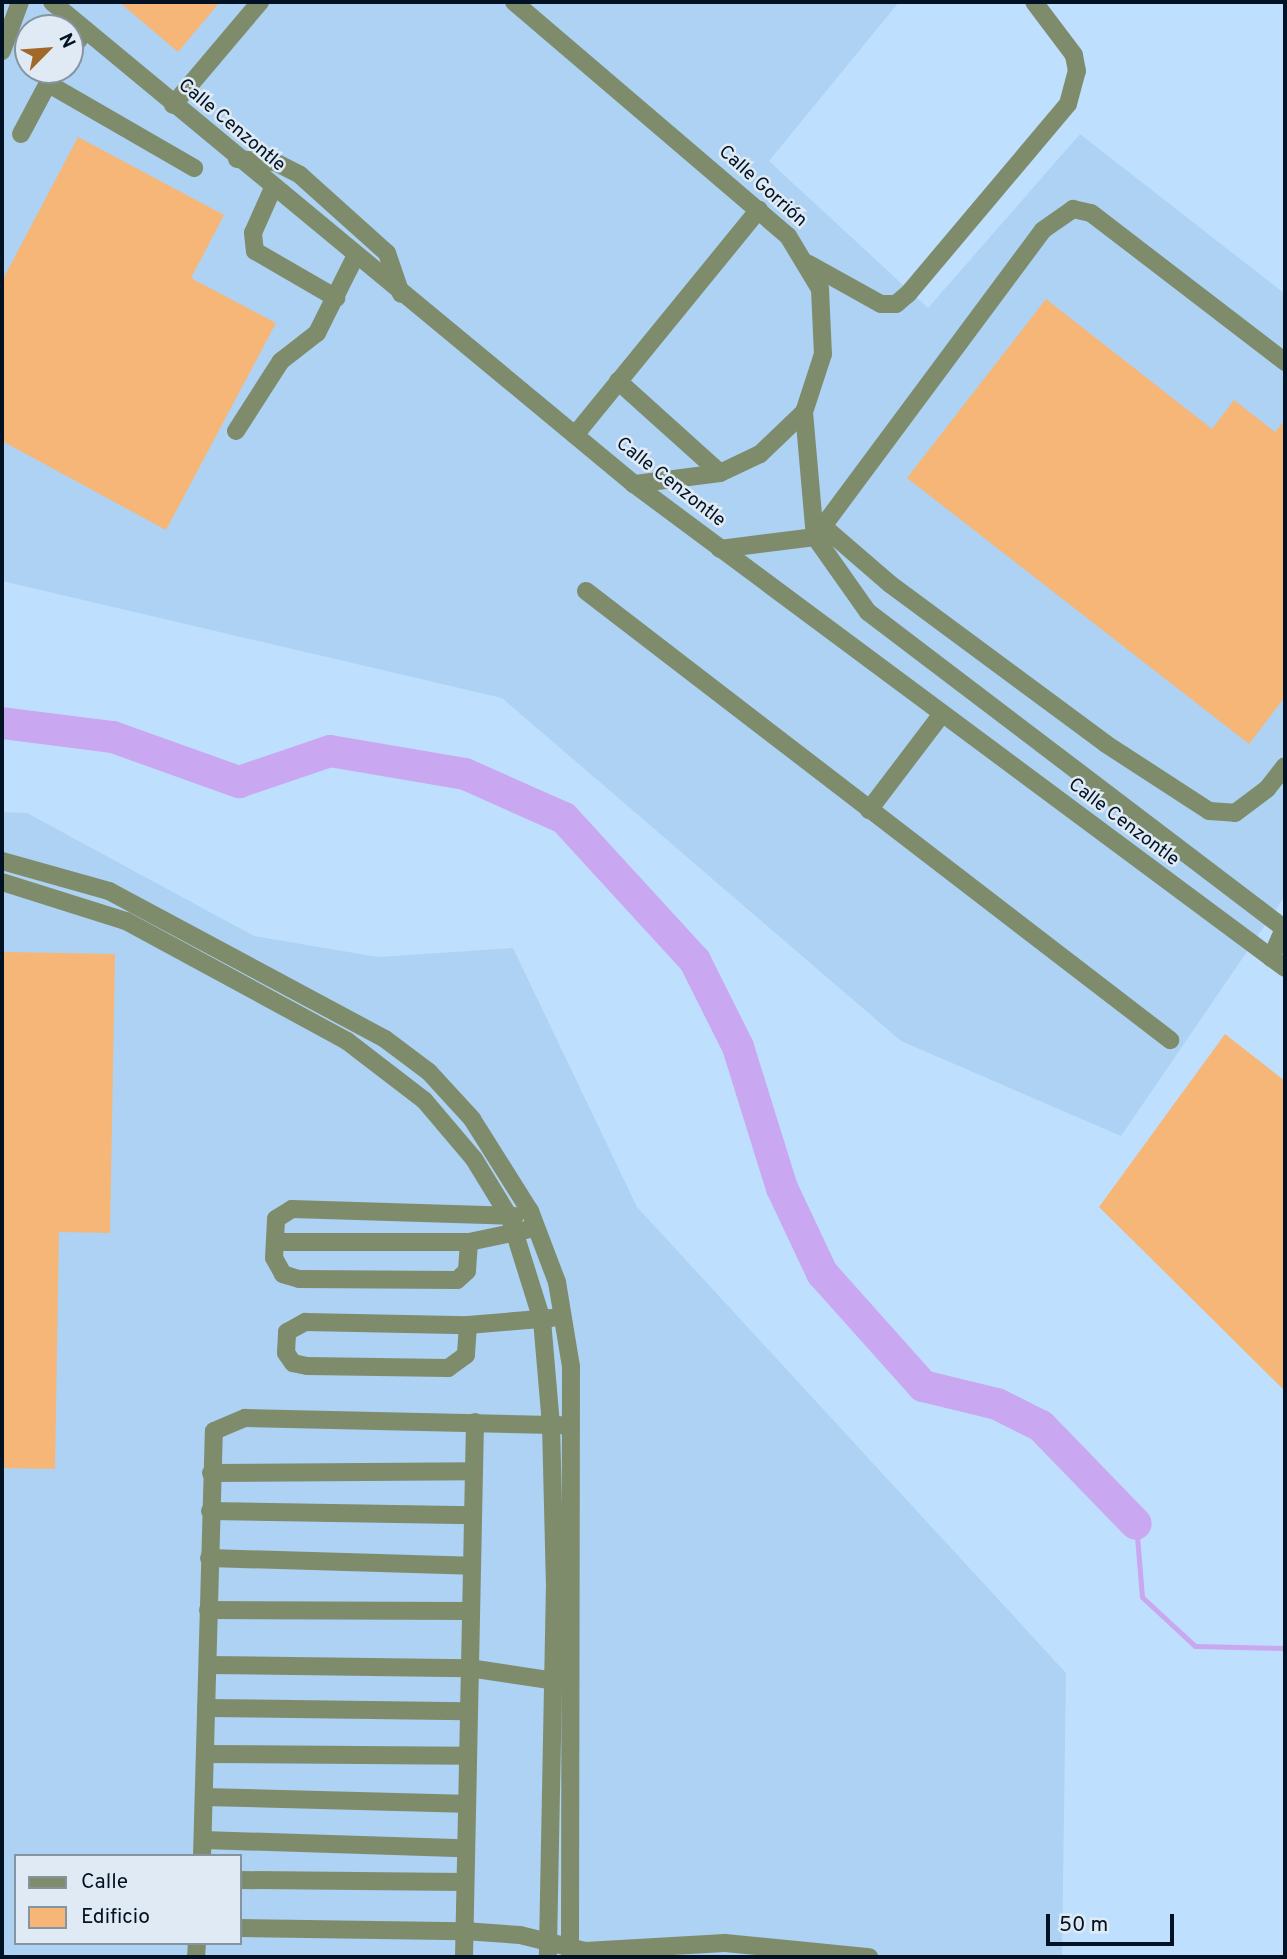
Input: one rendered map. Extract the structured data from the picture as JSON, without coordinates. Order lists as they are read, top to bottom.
{
  "streets": {
    "street": ["Calle Cenzontle", "Calle Gorrión"]
  },
  "crossings": [
    ["Calle Cenzontle", "Calle Gorrión"]
  ],
  "legend": ["Calle", "Edificio"],
  "scale_bar": "50 m",
  "north": "top right"
}
